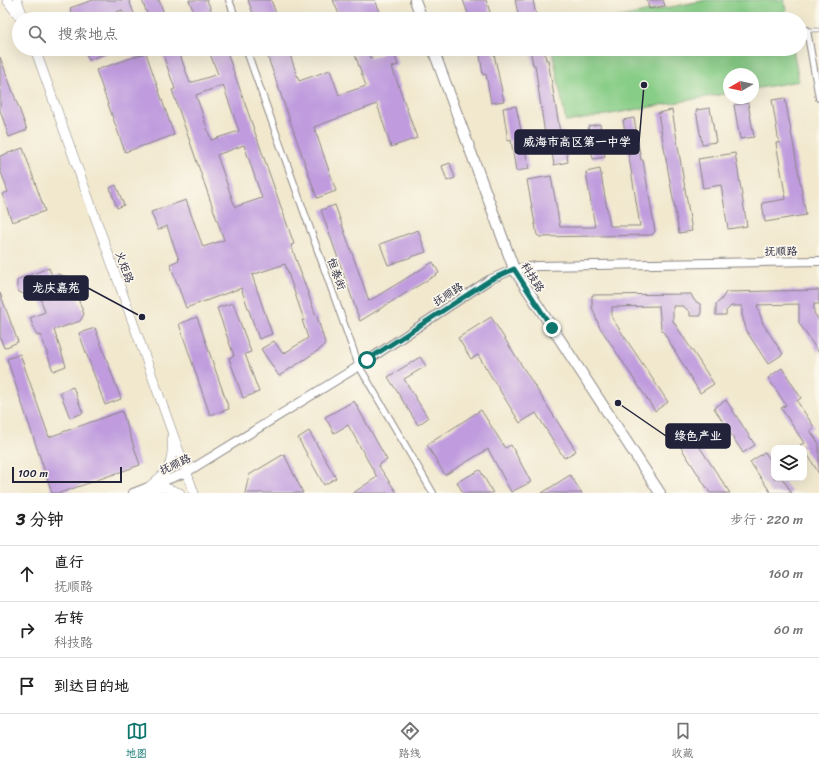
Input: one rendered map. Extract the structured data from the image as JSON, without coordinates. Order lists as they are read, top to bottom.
{
  "streets": {
    "main road": ["火炬路", "科技路"],
    "street": ["抚顺路", "恒泰街"]
  },
  "crossings": [
    ["抚顺路", "火炬路"],
    ["抚顺路", "恒泰街"],
    ["抚顺路", "科技路"]
  ],
  "places": ["威海市高区第一中学", "龙庆嘉苑", "绿色产业"],
  "scale_bar": "100 m",
  "north": "left",
  "page": {
    "search": "搜索地点",
    "scale": "100 m",
    "heading": ["3 分钟", "步行 · 220 m"],
    "list": [
      ["直行", "抚顺路", "160 m"],
      ["右转", "科技路", "60 m"],
      "到达目的地"
    ],
    "nav": ["地图", "路线", "收藏"]
  }
}
